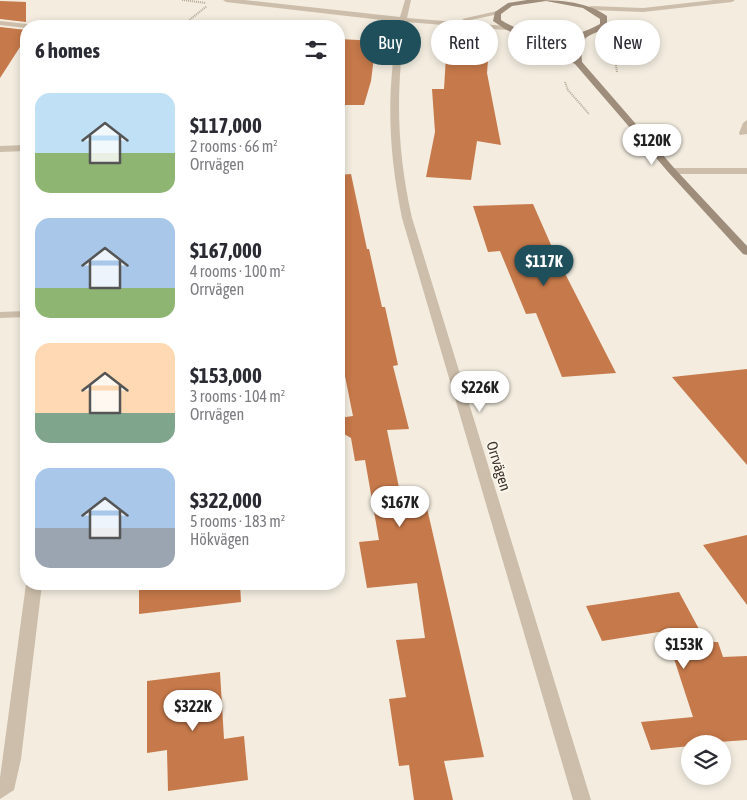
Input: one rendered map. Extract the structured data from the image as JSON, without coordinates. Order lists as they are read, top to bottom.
{
  "streets": {
    "street": ["Orrvägen"]
  },
  "page": {
    "chip": [
      "Buy",
      "Rent",
      "Filters",
      "New"
    ],
    "heading": "6 homes",
    "list": [
      {
        "name": "$117,000",
        "note": "2 rooms · 66 m² · Orrvägen"
      },
      {
        "name": "$167,000",
        "note": "4 rooms · 100 m² · Orrvägen"
      },
      {
        "name": "$153,000",
        "note": "3 rooms · 104 m² · Orrvägen"
      },
      {
        "name": "$322,000",
        "note": "5 rooms · 183 m² · Hökvägen"
      }
    ],
    "price": [
      "$120K",
      "$117K",
      "$226K",
      "$167K",
      "$153K",
      "$322K"
    ]
  }
}
